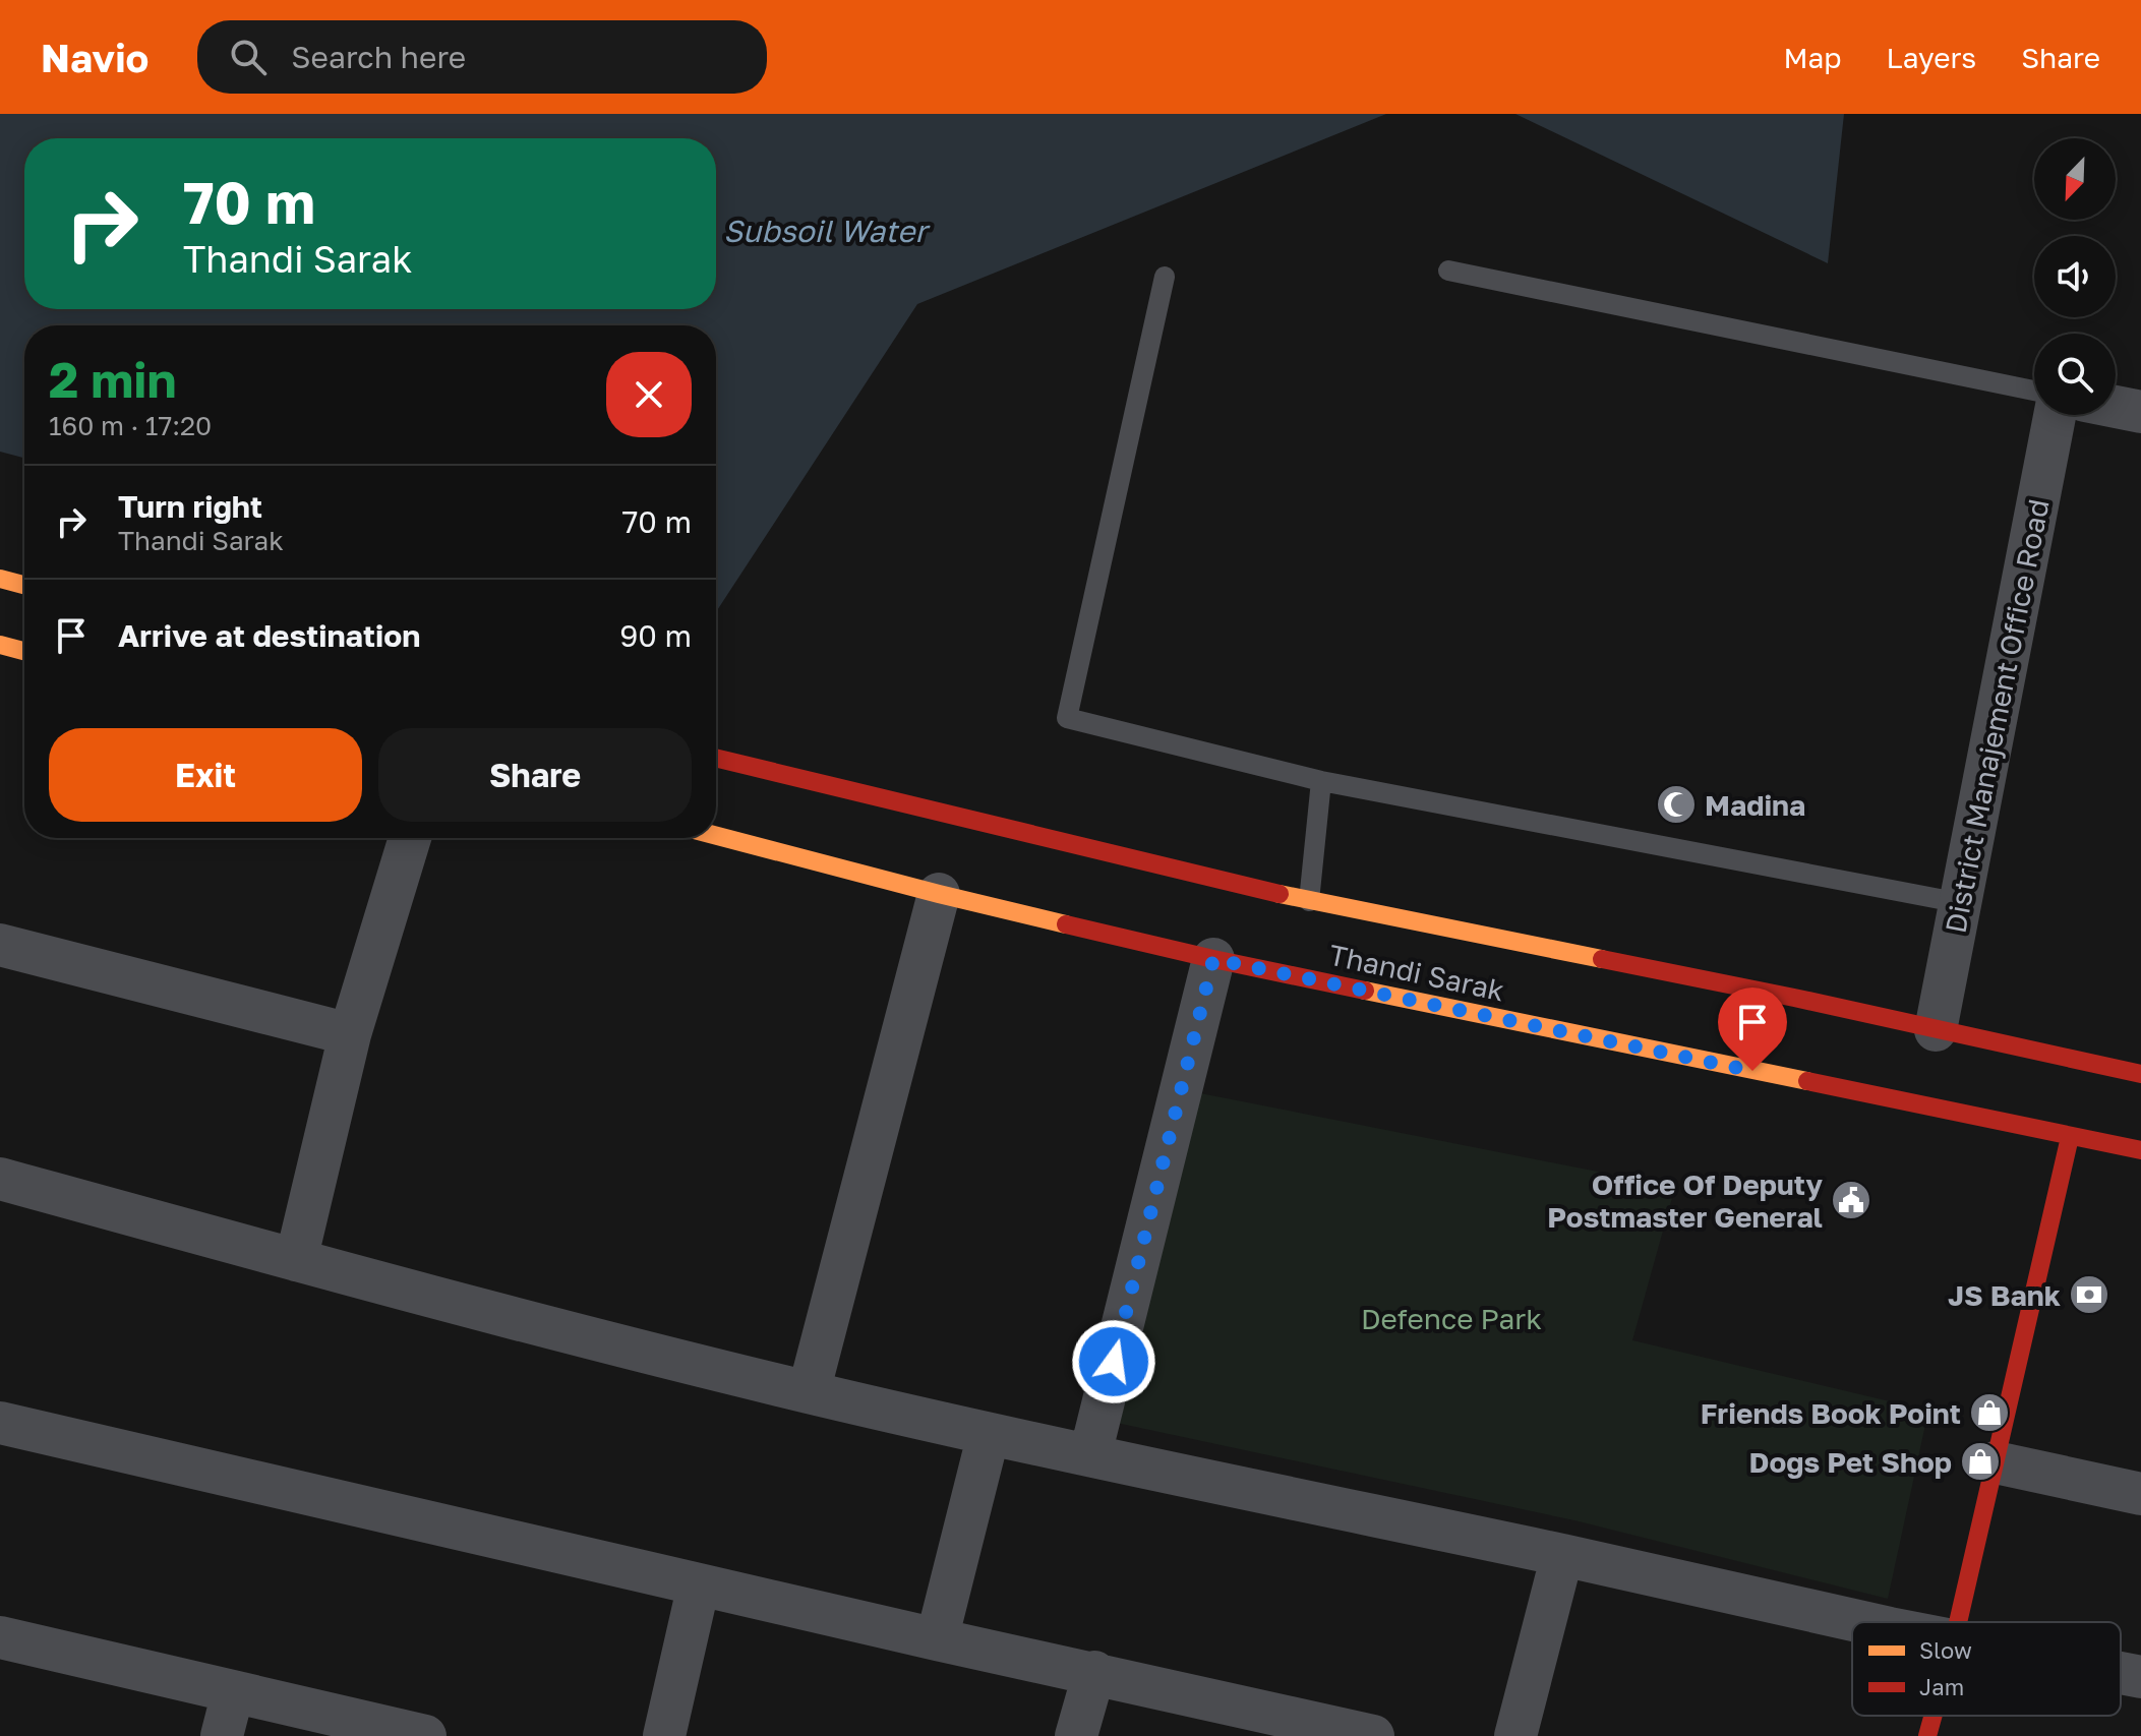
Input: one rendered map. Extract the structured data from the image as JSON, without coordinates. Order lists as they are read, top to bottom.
{
  "streets": {
    "main road": ["Thandi Sarak"],
    "street": ["District Manajement Office Road"]
  },
  "crossings": [
    ["District Manajement Office Road", "Thandi Sarak"]
  ],
  "water": ["Subsoil Water"],
  "parks": ["Defence Park"],
  "places": {
    "mosque": ["Madina"],
    "public building": ["Office Of Deputy Postmaster General"],
    "bank": ["JS Bank"],
    "shop": ["Friends Book Point", "Dogs Pet Shop"]
  },
  "legend": ["Slow", "Jam"],
  "north": "bottom left",
  "page": {
    "header": "Navio",
    "search": "Search here",
    "nav": ["Map", "Layers", "Share"],
    "turn": ["70 m", "Thandi Sarak"],
    "heading": ["2 min", "160 m · 17:20"],
    "list": [
      {
        "name": "Turn right",
        "note": "Thandi Sarak",
        "value": "70 m"
      },
      {
        "name": "Arrive at destination",
        "value": "90 m"
      }
    ],
    "buttons": ["Exit", "Share"]
  }
}
